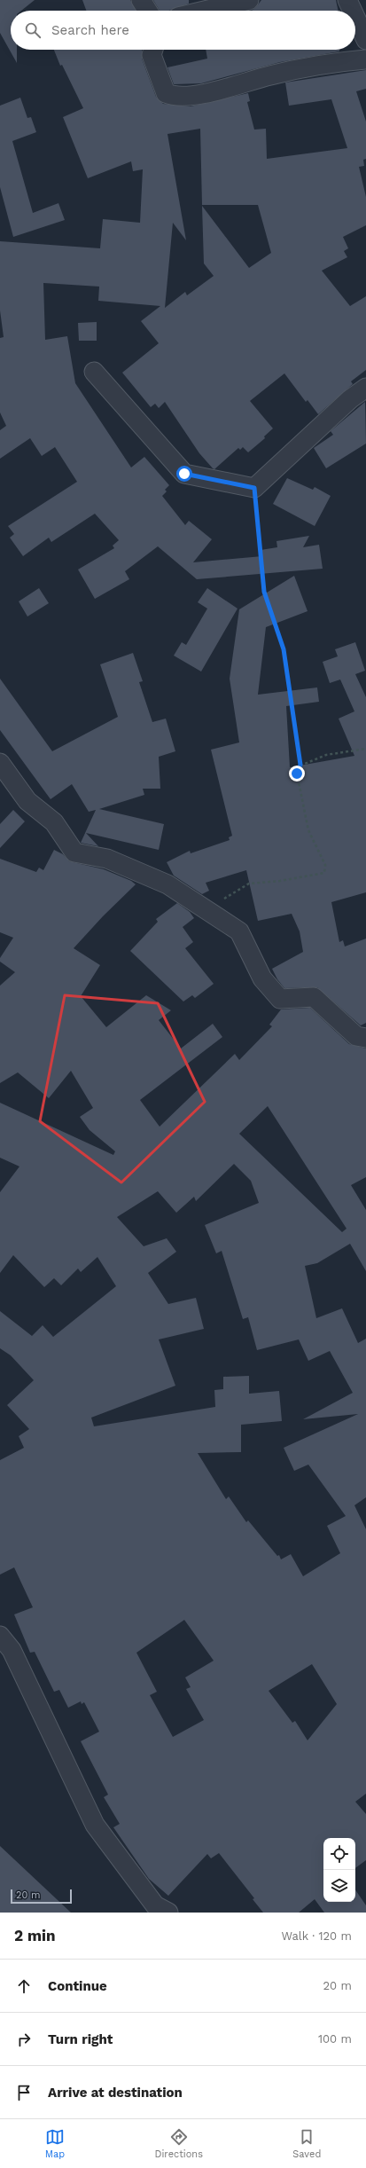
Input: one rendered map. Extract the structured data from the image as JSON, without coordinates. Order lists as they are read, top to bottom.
{
  "scale_bar": "20 m",
  "page": {
    "search": "Search here",
    "scale": "20 m",
    "heading": ["2 min", "Walk · 120 m"],
    "list": [
      ["Continue", "20 m"],
      ["Turn right", "100 m"],
      "Arrive at destination"
    ],
    "nav": ["Map", "Directions", "Saved"]
  }
}
